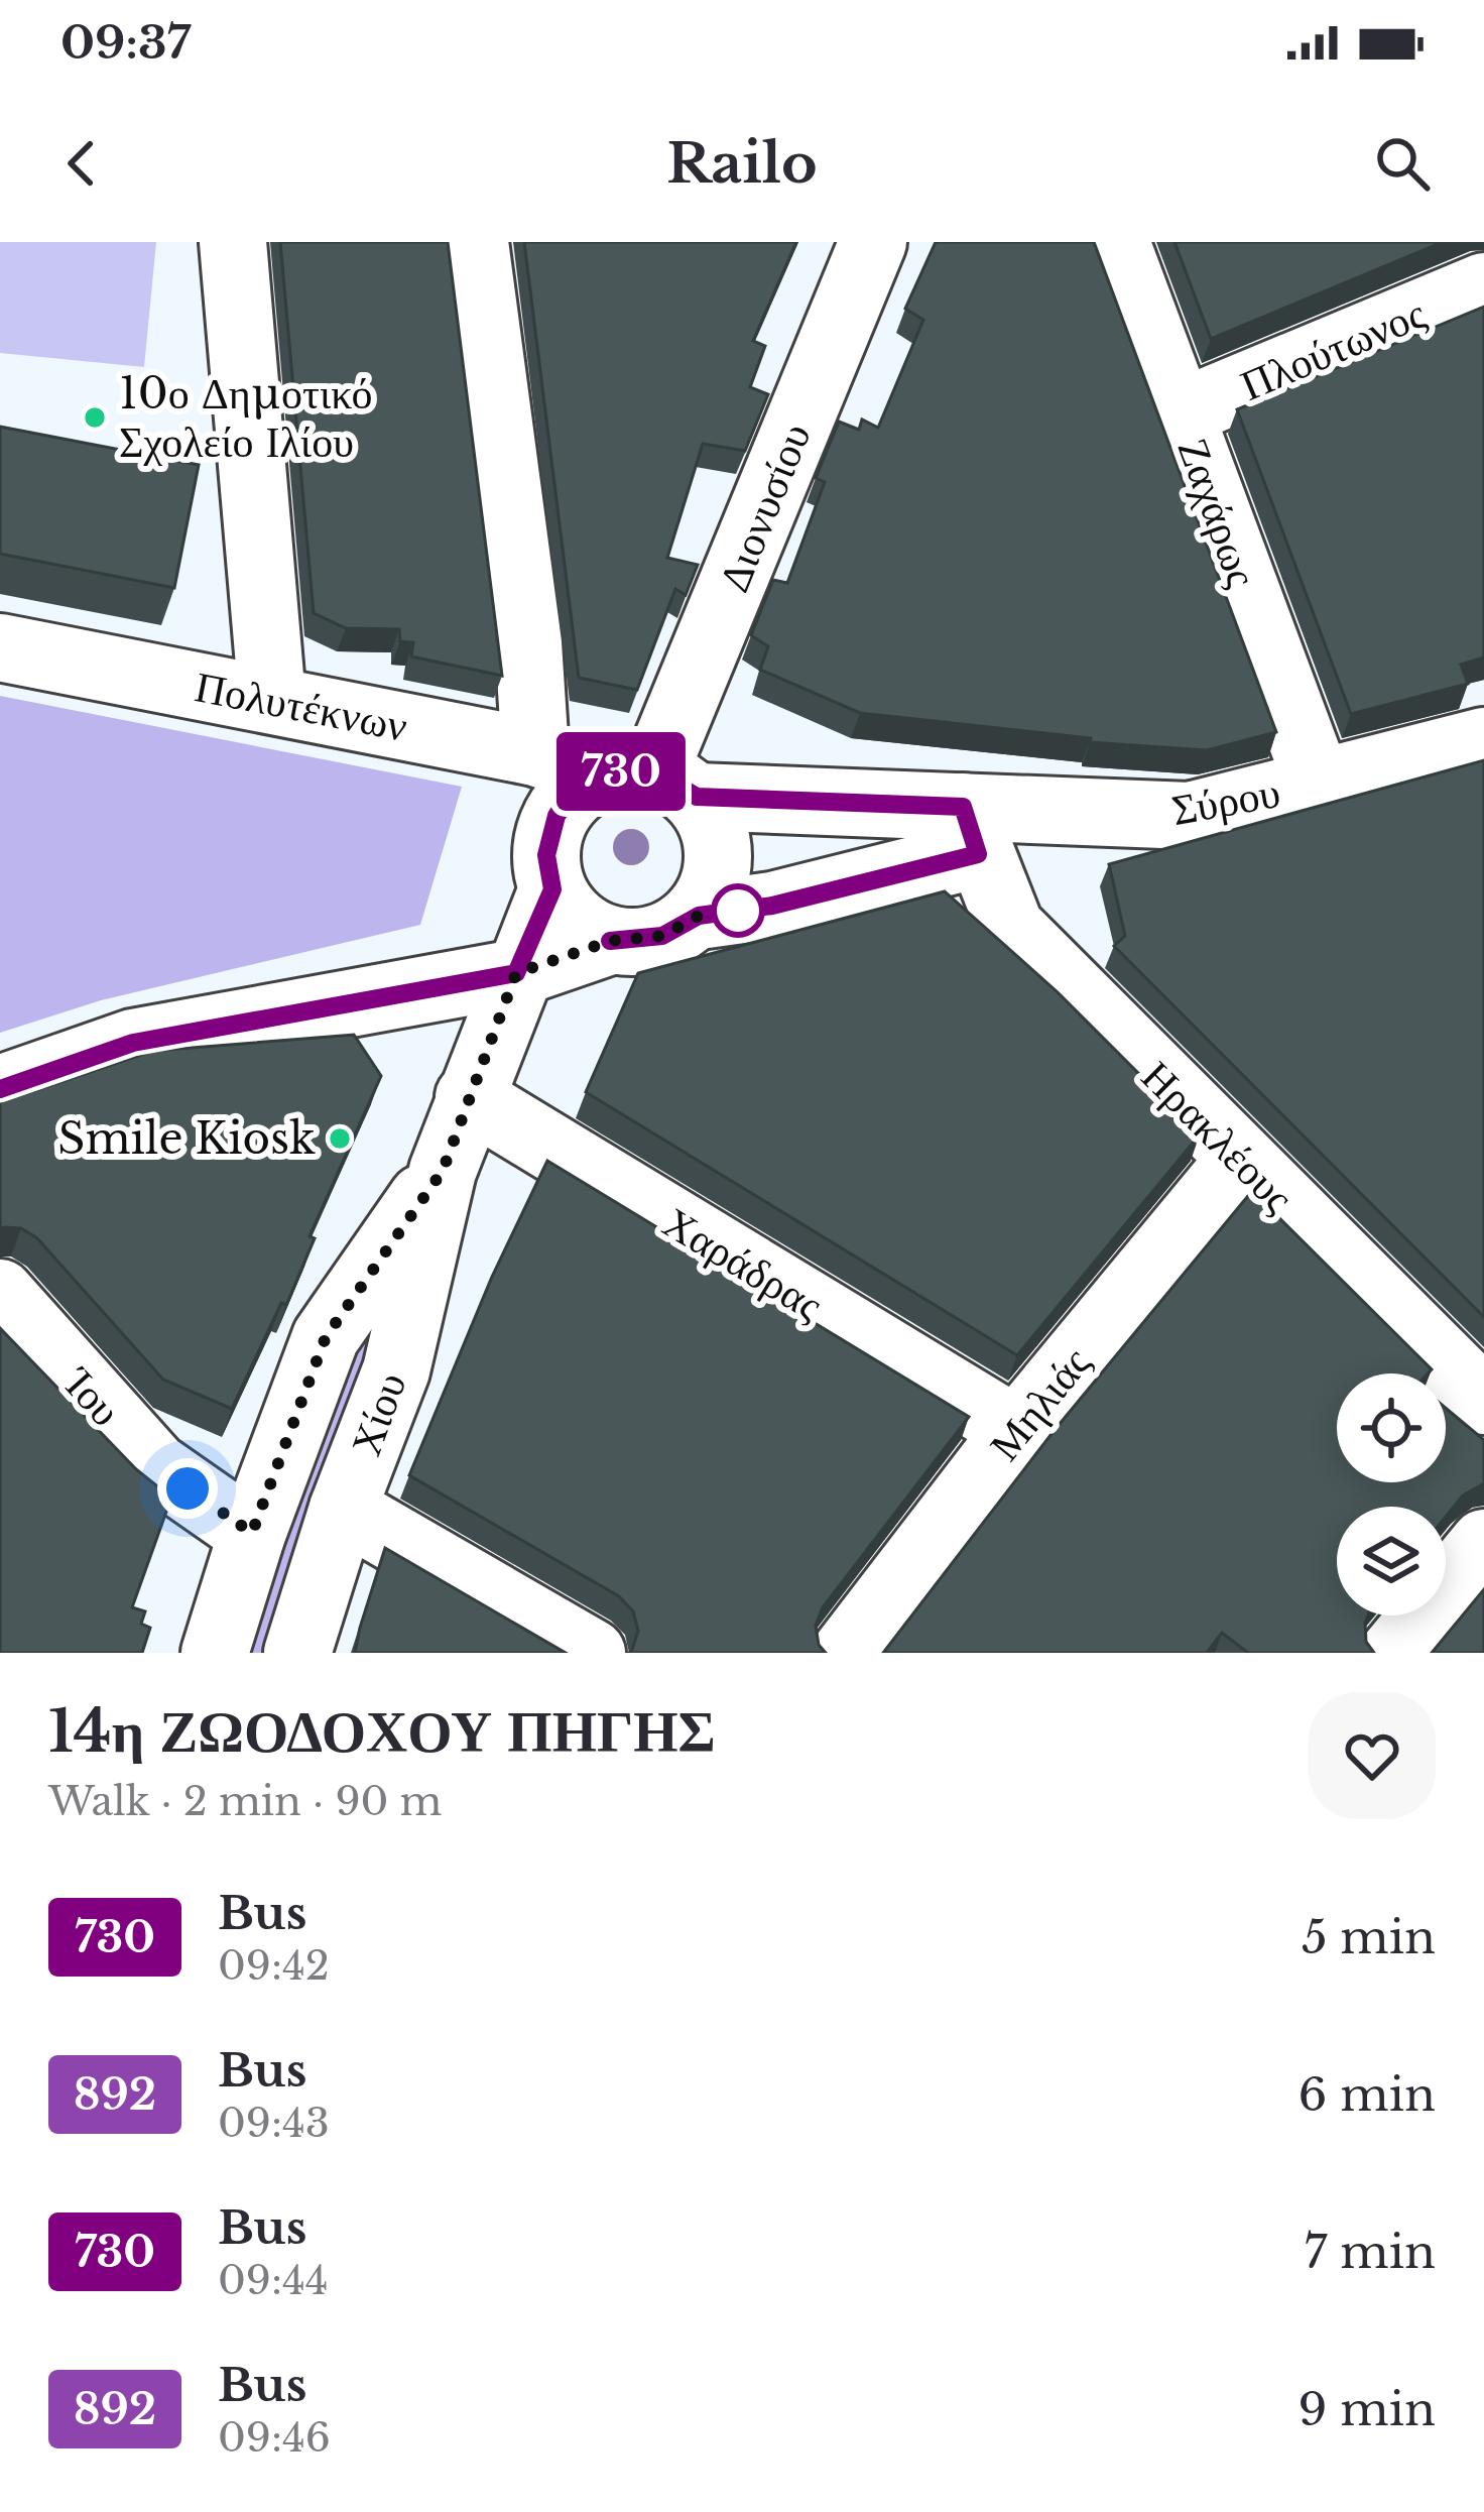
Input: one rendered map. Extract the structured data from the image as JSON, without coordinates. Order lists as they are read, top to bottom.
{
  "streets": {
    "street": [
      "Πλούτωνος",
      "Διονυσίου",
      "Ζαχάρως",
      "Πολυτέκνων",
      "Σύρου",
      "Ηρακλέους",
      "Χαράδρας",
      "Ίου",
      "Μηλιάς",
      "Χίου"
    ]
  },
  "crossings": [
    ["Πλούτωνος", "Ζαχάρως"],
    ["Διονυσίου", "Πολυτέκνων"],
    ["Διονυσίου", "Σύρου"],
    ["Διονυσίου", "Χίου"],
    ["Ζαχάρως", "Σύρου"],
    ["Πολυτέκνων", "Σύρου"],
    ["Πολυτέκνων", "Χίου"],
    ["Σύρου", "Ηρακλέους"],
    ["Σύρου", "Χίου"],
    ["Ηρακλέους", "Μηλιάς"],
    ["Χαράδρας", "Μηλιάς"],
    ["Χαράδρας", "Χίου"],
    ["Ίου", "Χίου"]
  ],
  "places": ["10ο Δημοτικό Σχολείο Ιλίου", "Smile Kiosk"],
  "lines": ["bus line 730"],
  "page": {
    "status": "09:37",
    "header": "Railo",
    "on_map": "730",
    "heading": ["14η ΖΩΟΔΟΧΟΥ ΠΗΓΗΣ", "Walk · 2 min · 90 m"],
    "list": [
      {
        "mark": "730",
        "name": "Bus",
        "note": "09:42",
        "value": "5 min"
      },
      {
        "mark": "892",
        "name": "Bus",
        "note": "09:43",
        "value": "6 min"
      },
      {
        "mark": "730",
        "name": "Bus",
        "note": "09:44",
        "value": "7 min"
      },
      {
        "mark": "892",
        "name": "Bus",
        "note": "09:46",
        "value": "9 min"
      }
    ]
  }
}
